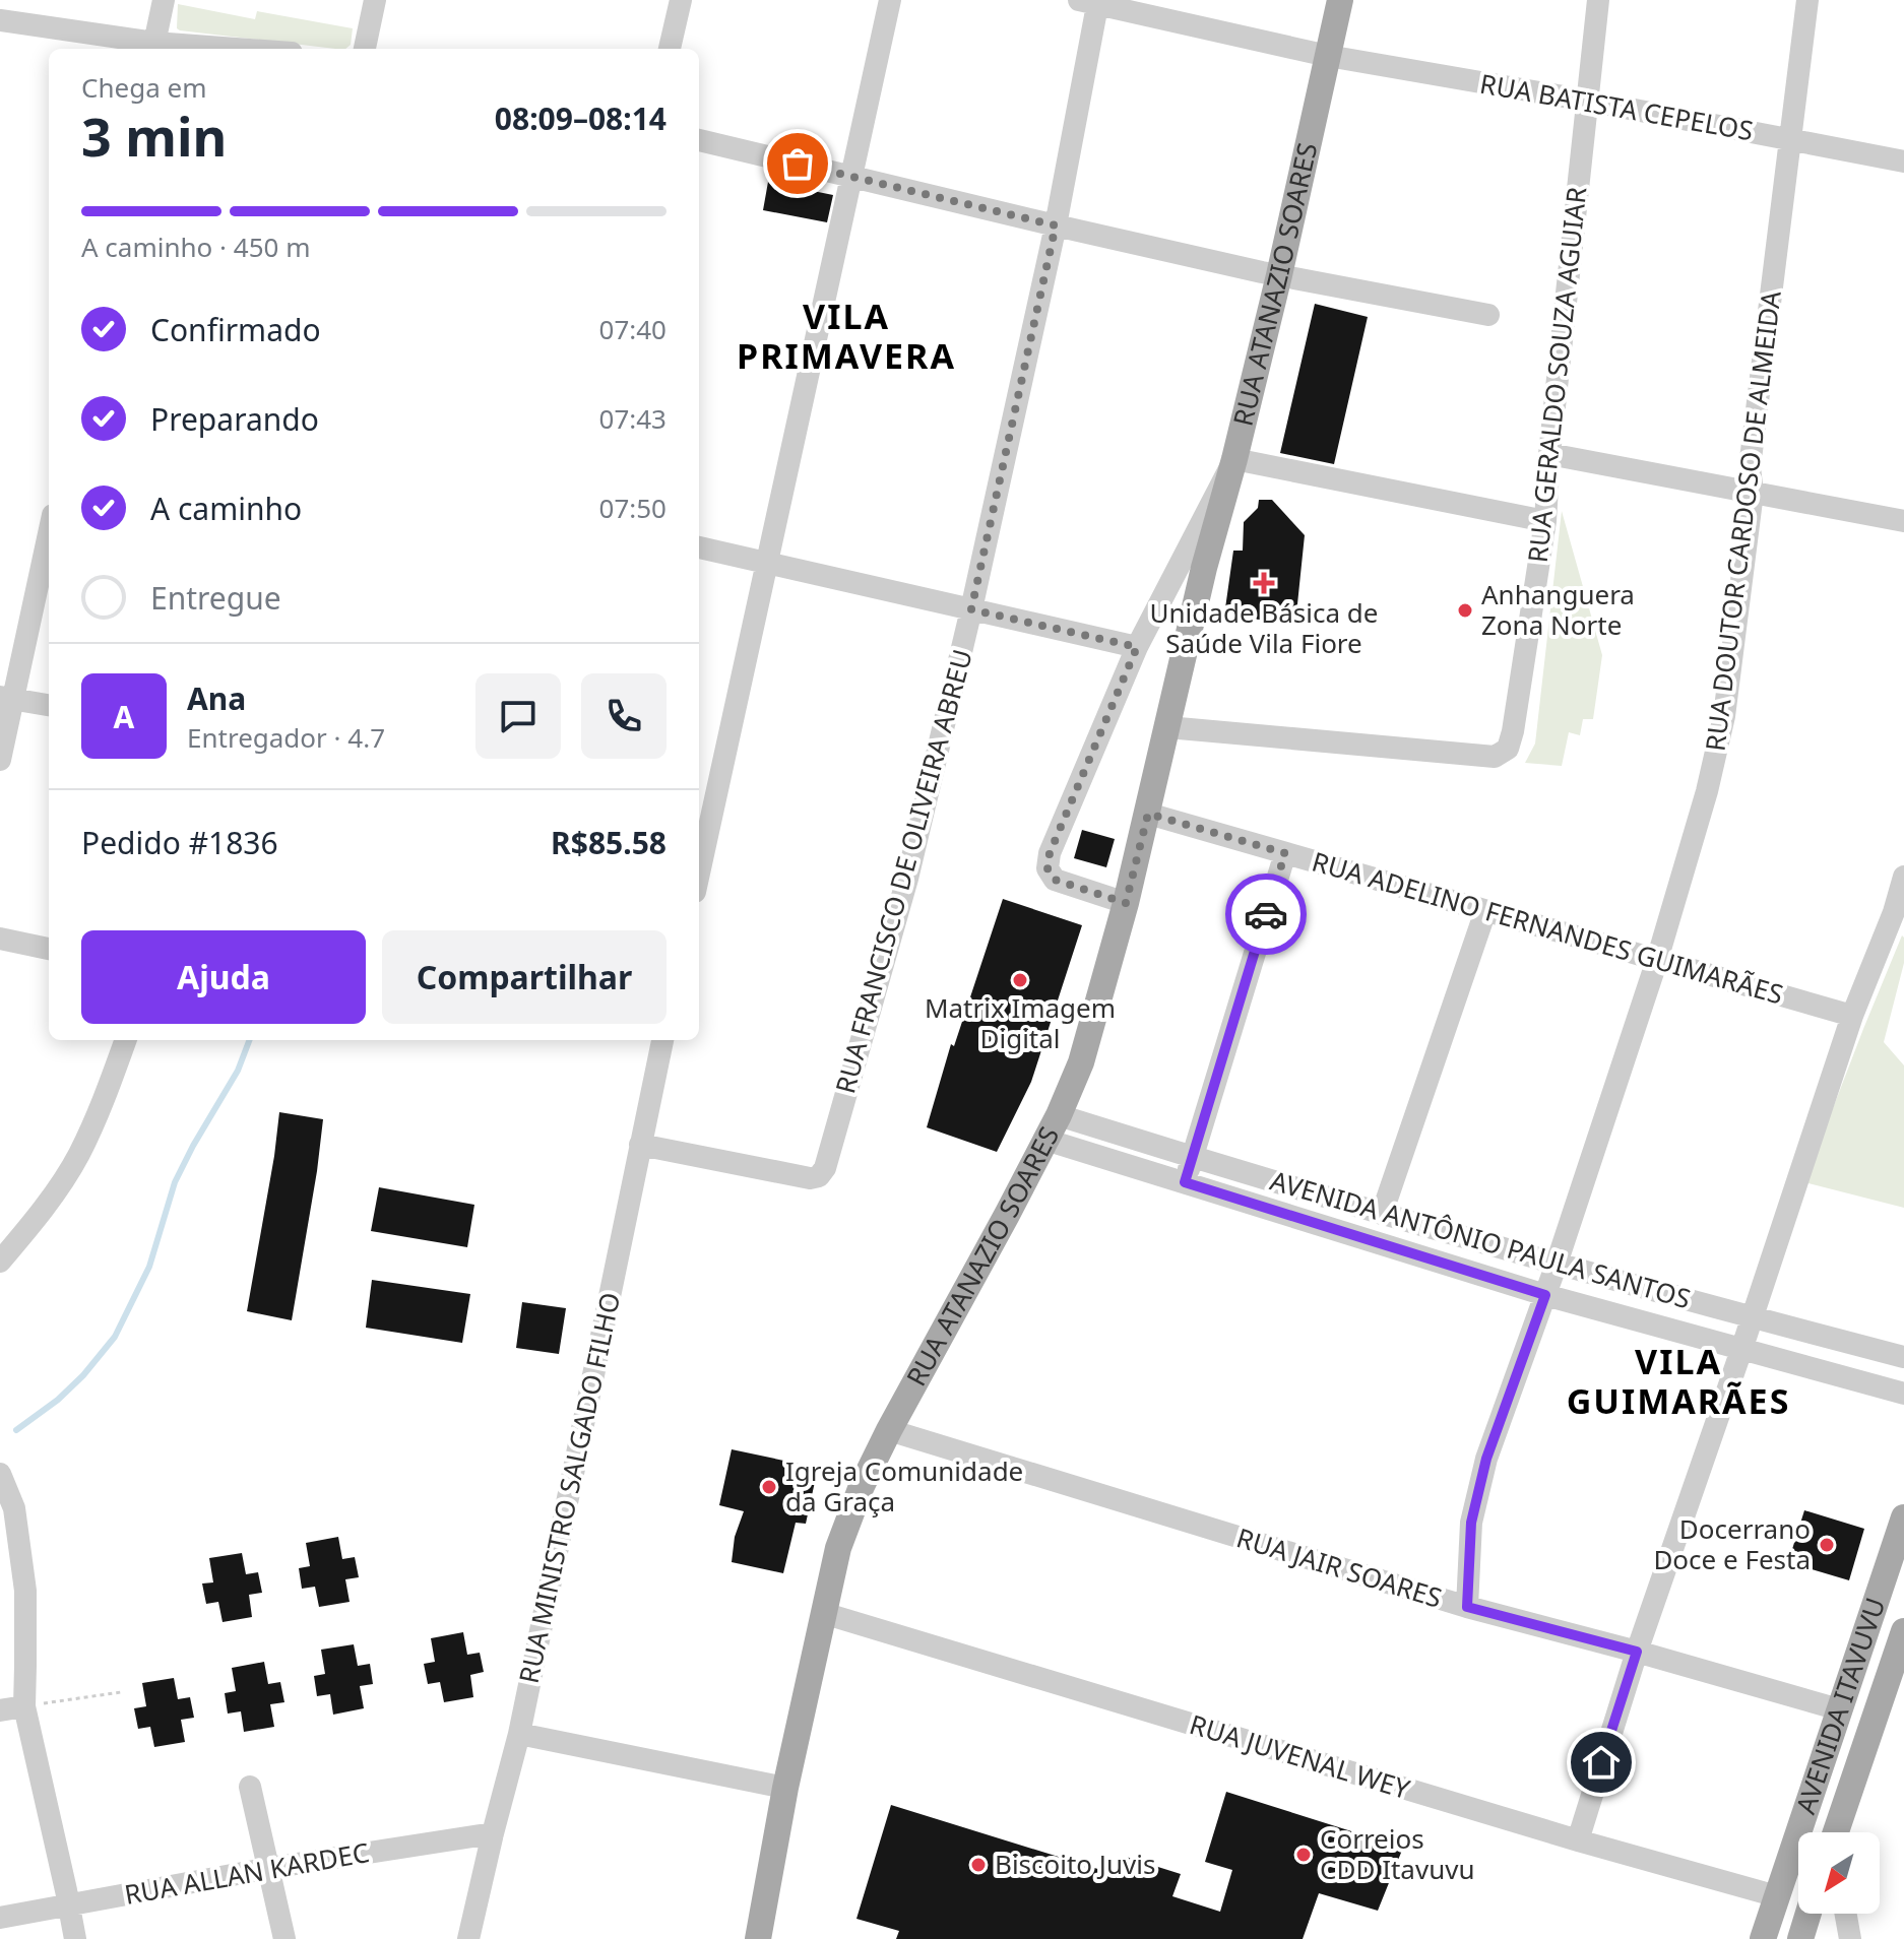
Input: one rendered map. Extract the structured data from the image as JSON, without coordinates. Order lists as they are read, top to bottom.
{
  "streets": {
    "main road": ["RUA ATANAZIO SOARES", "AVENIDA ITAVUVU"],
    "street": [
      "RUA BATISTA CEPELOS",
      "RUA GERALDO SOUZA AGUIAR",
      "RUA DOUTOR CARDOSO DE ALMEIDA",
      "RUA FRANCISCO DE OLIVEIRA ABREU",
      "RUA ADELINO FERNANDES GUIMARÃES",
      "AVENIDA ANTÔNIO PAULA SANTOS",
      "RUA MINISTRO SALGADO FILHO",
      "RUA JAIR SOARES",
      "RUA JUVENAL WEY",
      "RUA ALLAN KARDEC"
    ]
  },
  "crossings": [
    ["RUA BATISTA CEPELOS", "RUA ATANAZIO SOARES"],
    ["RUA BATISTA CEPELOS", "RUA GERALDO SOUZA AGUIAR"],
    ["RUA BATISTA CEPELOS", "RUA DOUTOR CARDOSO DE ALMEIDA"],
    ["RUA BATISTA CEPELOS", "RUA FRANCISCO DE OLIVEIRA ABREU"],
    ["RUA ATANAZIO SOARES", "RUA GERALDO SOUZA AGUIAR"],
    ["RUA ATANAZIO SOARES", "RUA ADELINO FERNANDES GUIMARÃES"],
    ["RUA ATANAZIO SOARES", "AVENIDA ANTÔNIO PAULA SANTOS"],
    ["RUA ATANAZIO SOARES", "RUA JAIR SOARES"],
    ["RUA ATANAZIO SOARES", "RUA JUVENAL WEY"],
    ["RUA DOUTOR CARDOSO DE ALMEIDA", "RUA ADELINO FERNANDES GUIMARÃES"],
    ["RUA DOUTOR CARDOSO DE ALMEIDA", "AVENIDA ANTÔNIO PAULA SANTOS"],
    ["RUA DOUTOR CARDOSO DE ALMEIDA", "RUA JAIR SOARES"],
    ["RUA FRANCISCO DE OLIVEIRA ABREU", "RUA MINISTRO SALGADO FILHO"],
    ["RUA MINISTRO SALGADO FILHO", "RUA ALLAN KARDEC"],
    ["RUA JAIR SOARES", "AVENIDA ITAVUVU"],
    ["AVENIDA ITAVUVU", "RUA JUVENAL WEY"]
  ],
  "districts": ["VILA PRIMAVERA", "VILA GUIMARÃES"],
  "places": {
    "health": ["Unidade Básica de Saúde Vila Fiore"],
    "other": [
      "Anhanguera Zona Norte",
      "Matrix Imagem Digital",
      "Igreja Comunidade da Graça",
      "Docerrano Doce e Festa",
      "Correios CDD Itavuvu",
      "Biscoito Juvis"
    ]
  },
  "north": "bottom left",
  "page": {
    "heading": ["3 min", "Chega em", "08:09–08:14"],
    "panel": [
      "Ana",
      "Entregador · 4.7",
      "Pedido #1836",
      "R$85.58"
    ],
    "bar": "A caminho · 450 m",
    "list": [
      ["Confirmado", "07:40"],
      ["Preparando", "07:43"],
      ["A caminho", "07:50"],
      "Entregue"
    ],
    "round": "A",
    "buttons": ["Ajuda", "Compartilhar"]
  }
}
